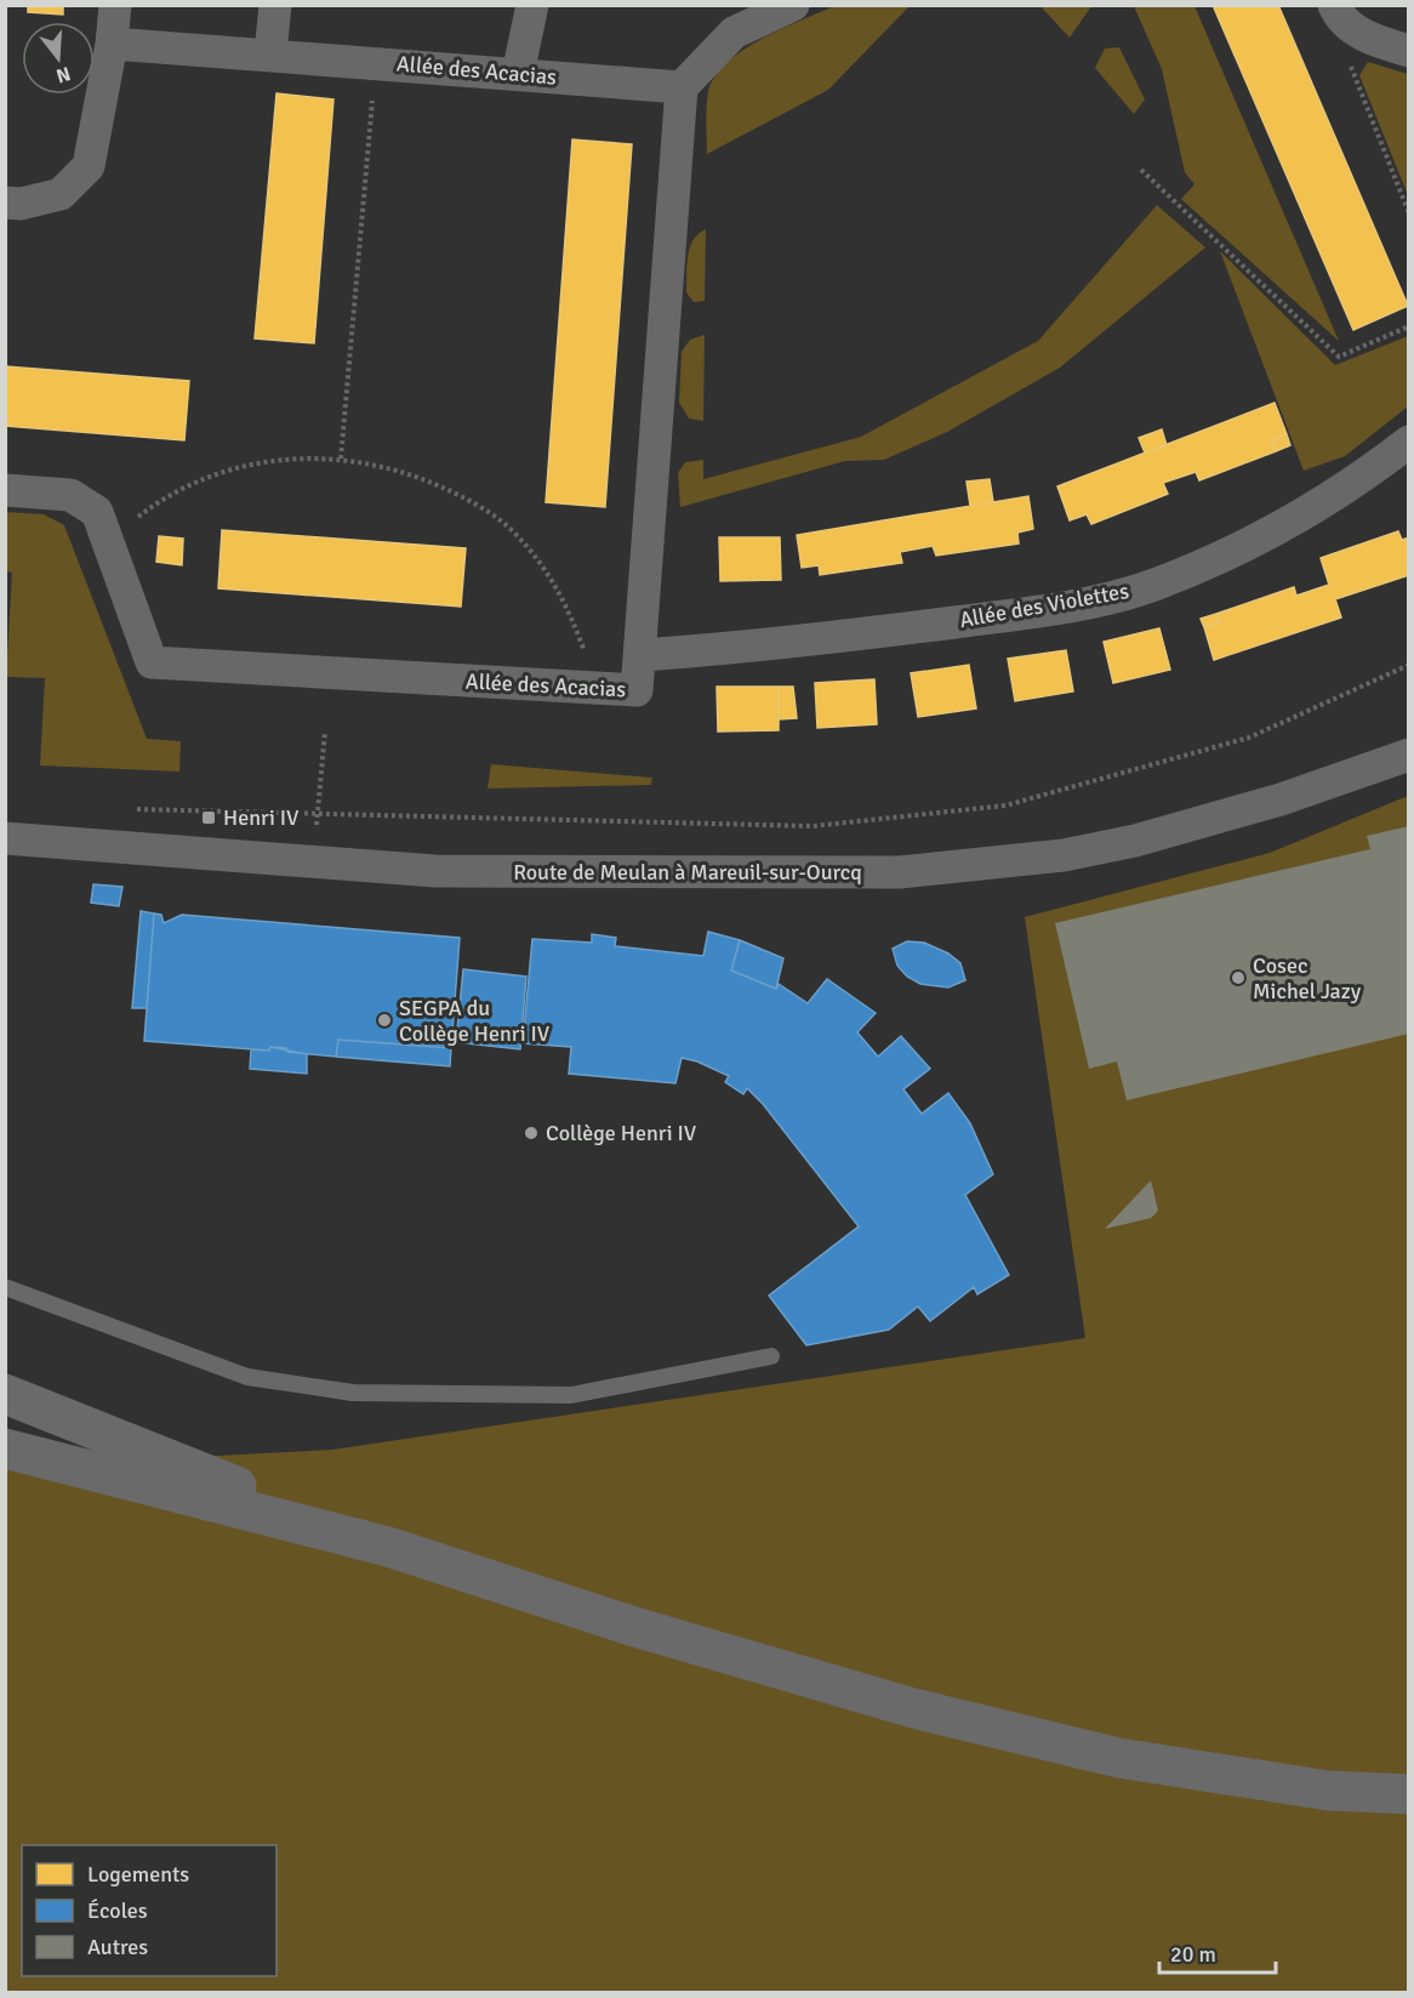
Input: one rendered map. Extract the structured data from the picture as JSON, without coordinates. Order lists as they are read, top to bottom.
{
  "streets": {
    "street": ["Allée des Acacias", "Allée des Violettes", "Route de Meulan à Mareuil-sur-Ourcq"]
  },
  "crossings": [
    ["Allée des Acacias", "Allée des Violettes"]
  ],
  "places": {
    "transit": ["Henri IV"],
    "other": ["Cosec Michel Jazy", "SEGPA du Collège Henri IV", "Collège Henri IV"]
  },
  "legend": ["Logements", "Écoles", "Autres"],
  "scale_bar": "20 m",
  "north": "bottom"
}
